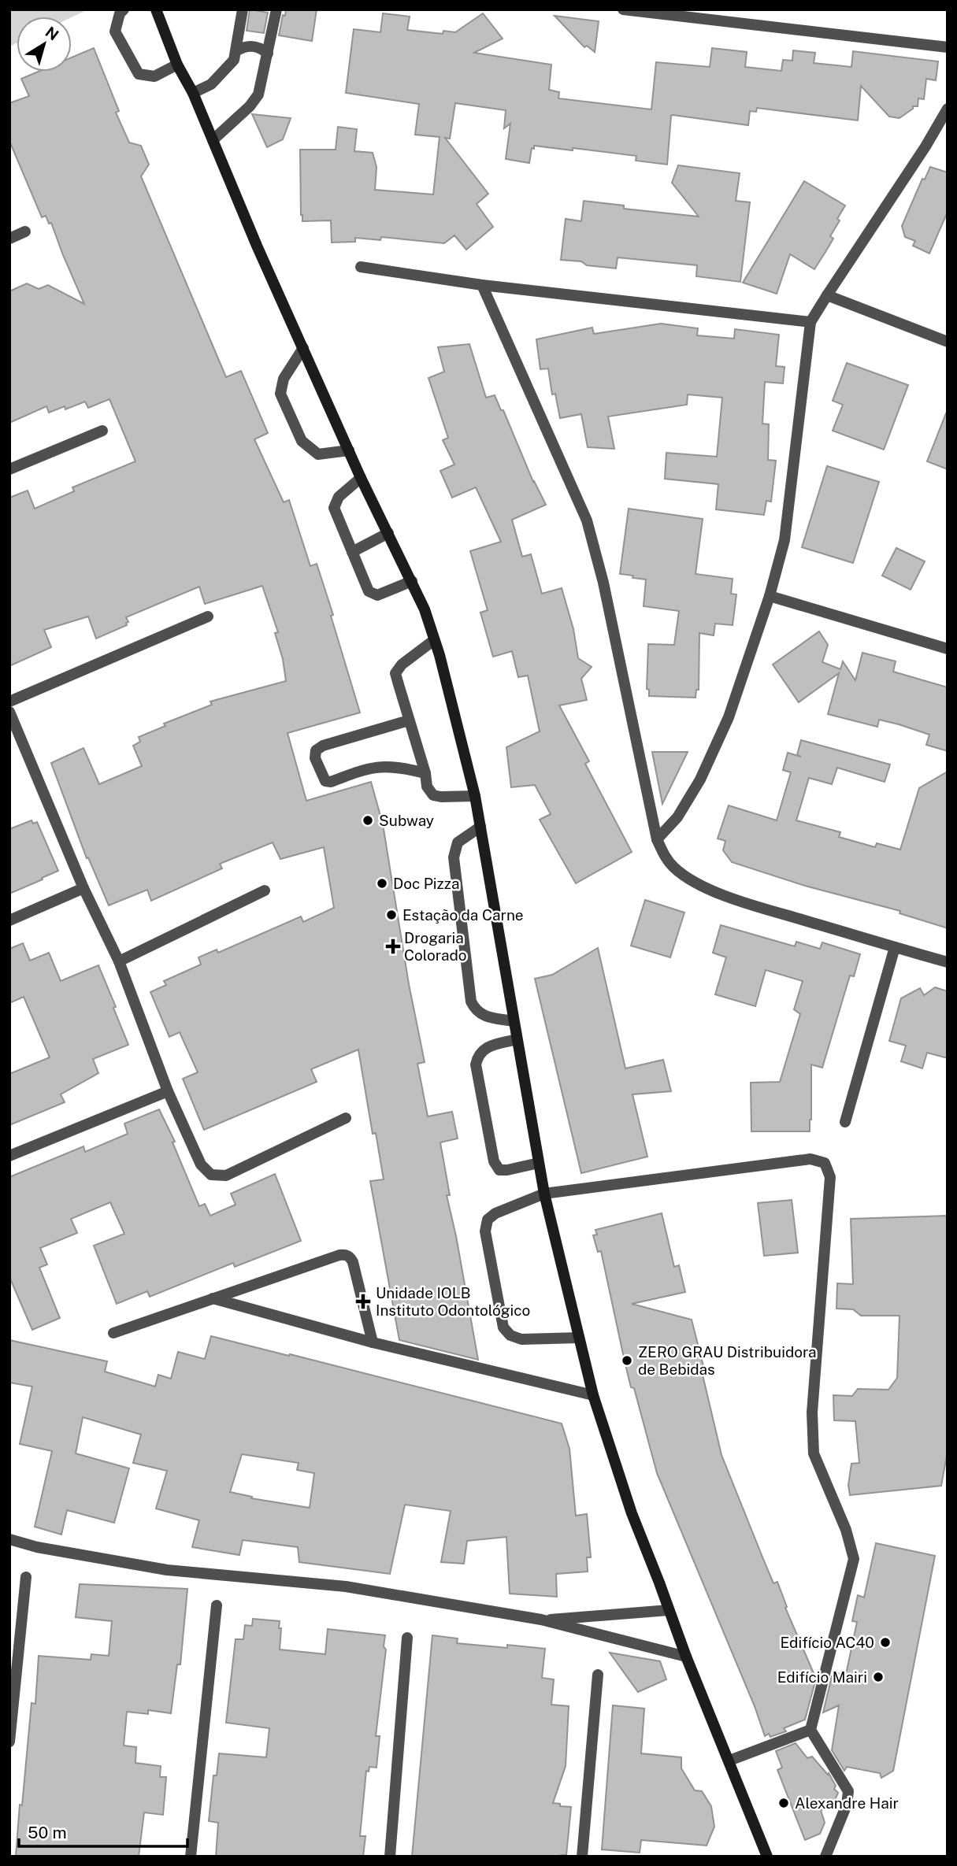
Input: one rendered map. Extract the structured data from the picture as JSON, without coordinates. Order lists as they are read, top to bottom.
{
  "places": {
    "other": [
      "Subway",
      "Doc Pizza",
      "Estação da Carne",
      "ZERO GRAU Distribuidora de Bebidas",
      "Edifício AC40",
      "Edifício Mairi",
      "Alexandre Hair"
    ],
    "health": ["Drogaria Colorado", "Unidade IOLB Instituto Odontológico"]
  },
  "scale_bar": "50 m",
  "north": "top right"
}
